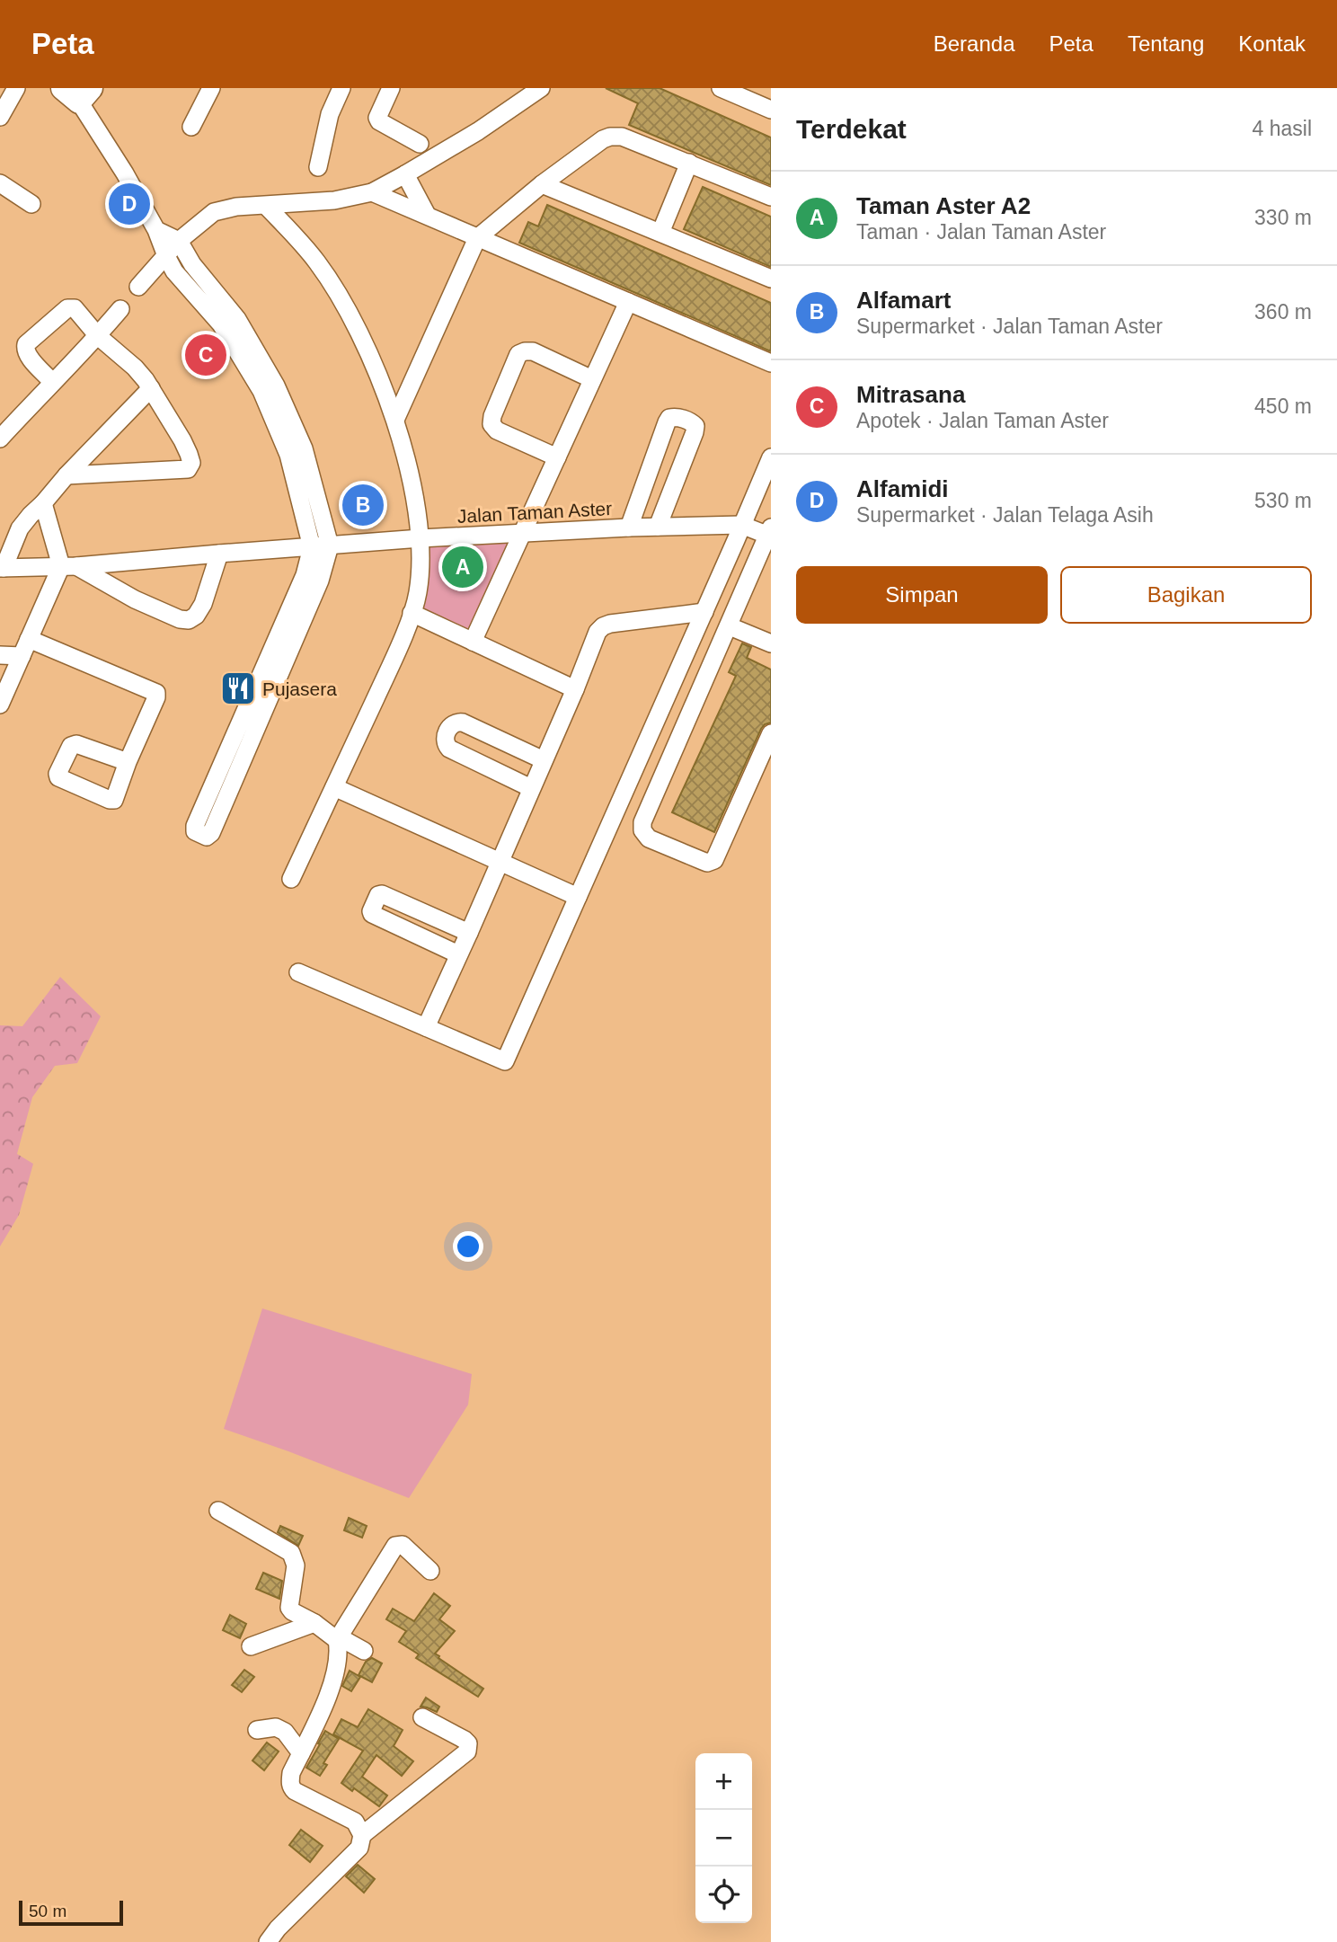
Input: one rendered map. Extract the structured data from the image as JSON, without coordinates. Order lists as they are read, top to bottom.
{
  "streets": {
    "street": ["Jalan Taman Aster"]
  },
  "places": {
    "restaurant": ["Pujasera"]
  },
  "scale_bar": "50 m",
  "page": {
    "header": "Peta",
    "nav": [
      "Beranda",
      "Peta",
      "Tentang",
      "Kontak"
    ],
    "heading": ["Terdekat", "4 hasil"],
    "list": [
      {
        "mark": "A",
        "name": "Taman Aster A2",
        "note": "Taman · Jalan Taman Aster",
        "value": "330 m"
      },
      {
        "mark": "B",
        "name": "Alfamart",
        "note": "Supermarket · Jalan Taman Aster",
        "value": "360 m"
      },
      {
        "mark": "C",
        "name": "Mitrasana",
        "note": "Apotek · Jalan Taman Aster",
        "value": "450 m"
      },
      {
        "mark": "D",
        "name": "Alfamidi",
        "note": "Supermarket · Jalan Telaga Asih",
        "value": "530 m"
      }
    ],
    "pins": [
      "D",
      "C",
      "B",
      "A"
    ],
    "buttons": ["Simpan", "Bagikan"],
    "map_buttons": ["+", "−"],
    "scale": "50 m"
  }
}
